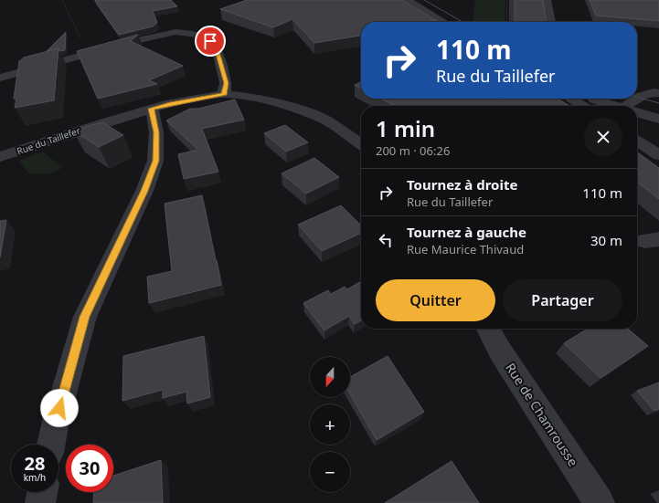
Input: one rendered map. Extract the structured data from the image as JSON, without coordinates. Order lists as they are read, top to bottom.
{
  "streets": {
    "street": ["Rue du Taillefer", "Rue de Chamrousse"]
  },
  "north": "bottom",
  "page": {
    "turn": ["110 m", "Rue du Taillefer"],
    "heading": ["1 min", "200 m · 06:26"],
    "list": [
      {
        "name": "Tournez à droite",
        "note": "Rue du Taillefer",
        "value": "110 m"
      },
      {
        "name": "Tournez à gauche",
        "note": "Rue Maurice Thivaud",
        "value": "30 m"
      }
    ],
    "buttons": ["Quitter", "Partager"],
    "map_buttons": ["+", "−"],
    "speed": "28 km/h",
    "limit": "30"
  }
}
